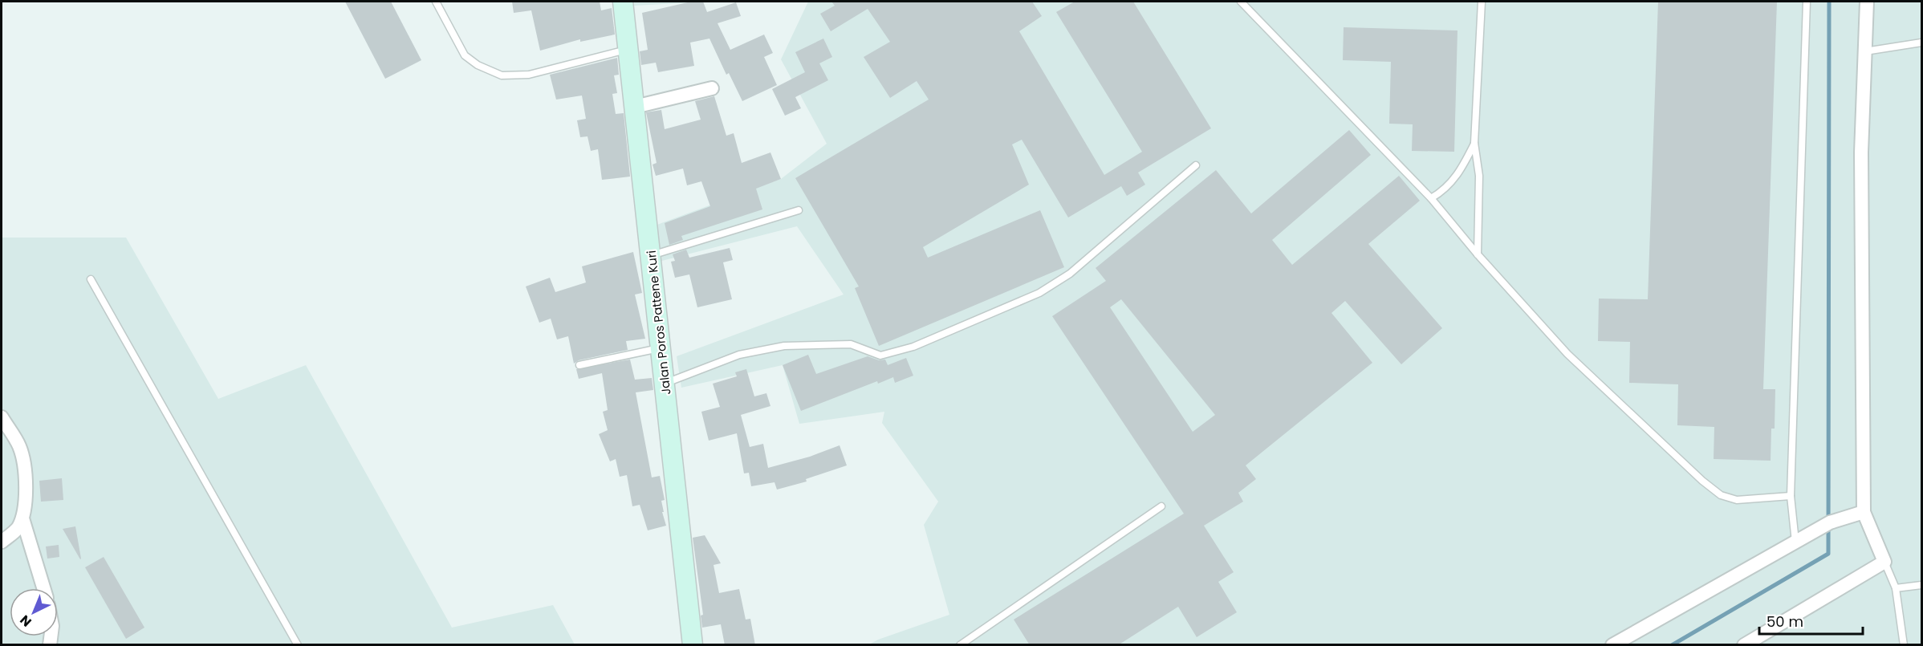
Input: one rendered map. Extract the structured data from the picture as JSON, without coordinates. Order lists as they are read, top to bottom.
{
  "streets": {
    "street": ["Jalan Poros Pattene Kuri"]
  },
  "scale_bar": "50 m",
  "north": "bottom left"
}
